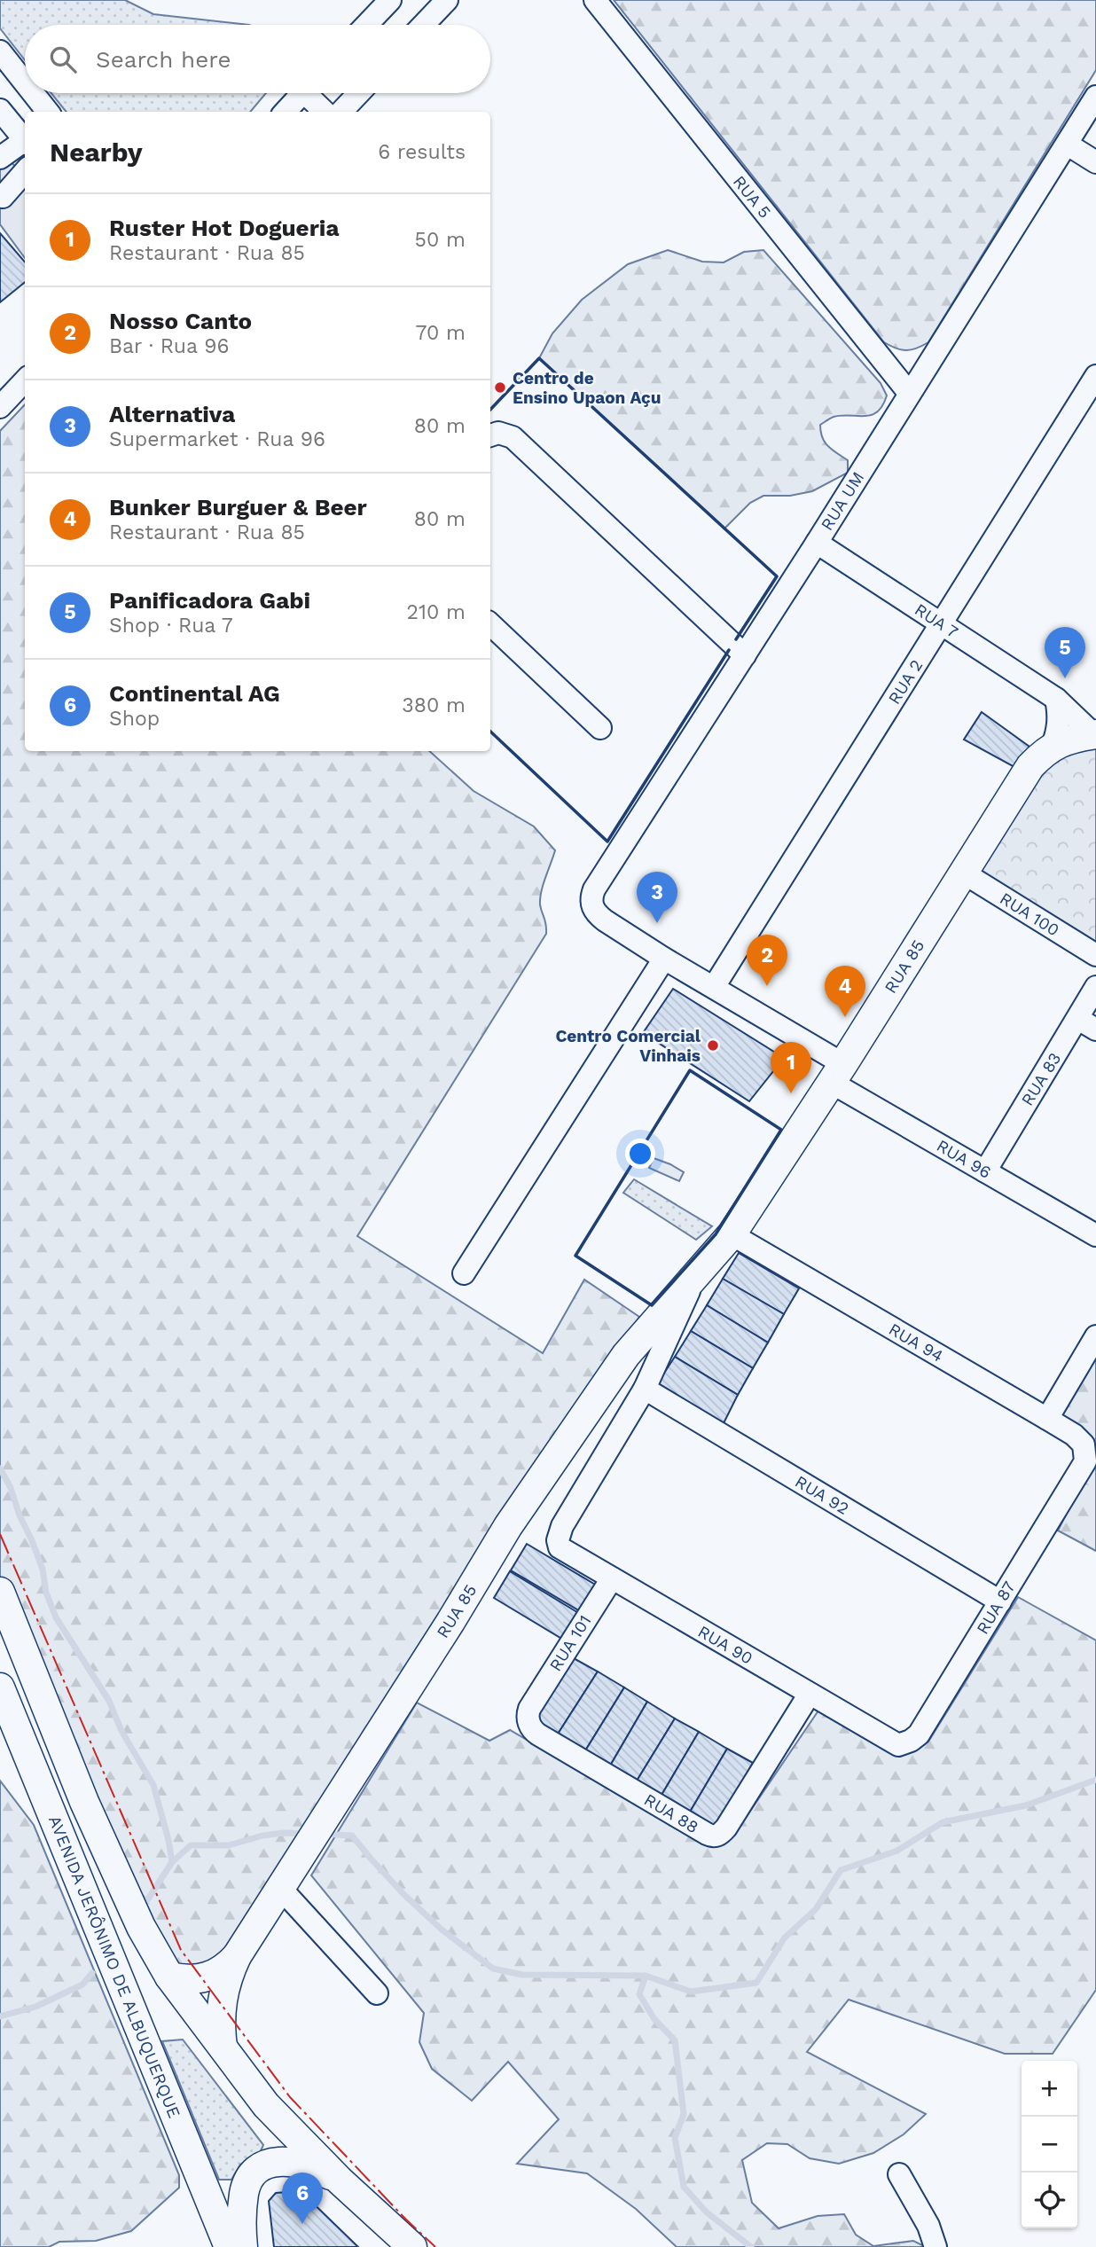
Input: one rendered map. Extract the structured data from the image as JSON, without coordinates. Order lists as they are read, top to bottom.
{
  "streets": {
    "main road": ["RUA 85", "AVENIDA JERÔNIMO DE ALBUQUERQUE"],
    "street": [
      "RUA 5",
      "RUA UM",
      "RUA 7",
      "RUA 2",
      "RUA 100",
      "RUA 83",
      "RUA 96",
      "RUA 94",
      "RUA 92",
      "RUA 87",
      "RUA 101",
      "RUA 90",
      "RUA 88"
    ]
  },
  "crossings": [
    ["RUA 5", "RUA UM"],
    ["RUA UM", "RUA 7"],
    ["RUA UM", "RUA 96"],
    ["RUA 7", "RUA 2"],
    ["RUA 2", "RUA 96"],
    ["RUA 100", "RUA 85"],
    ["RUA 85", "RUA 96"],
    ["RUA 85", "RUA 94"],
    ["RUA 85", "RUA 92"],
    ["RUA 85", "RUA 90"],
    ["RUA 85", "AVENIDA JERÔNIMO DE ALBUQUERQUE"],
    ["RUA 83", "RUA 96"],
    ["RUA 94", "RUA 87"],
    ["RUA 92", "RUA 87"],
    ["RUA 87", "RUA 90"],
    ["RUA 101", "RUA 90"],
    ["RUA 101", "RUA 88"],
    ["RUA 90", "RUA 88"]
  ],
  "places": ["Centro de Ensino Upaon Açu", "Centro Comercial Vinhais"],
  "page": {
    "search": "Search here",
    "heading": ["Nearby", "6 results"],
    "list": [
      {
        "mark": "1",
        "name": "Ruster Hot Dogueria",
        "note": "Restaurant · Rua 85",
        "value": "50 m"
      },
      {
        "mark": "2",
        "name": "Nosso Canto",
        "note": "Bar · Rua 96",
        "value": "70 m"
      },
      {
        "mark": "3",
        "name": "Alternativa",
        "note": "Supermarket · Rua 96",
        "value": "80 m"
      },
      {
        "mark": "4",
        "name": "Bunker Burguer & Beer",
        "note": "Restaurant · Rua 85",
        "value": "80 m"
      },
      {
        "mark": "5",
        "name": "Panificadora Gabi",
        "note": "Shop · Rua 7",
        "value": "210 m"
      },
      {
        "mark": "6",
        "name": "Continental AG",
        "note": "Shop",
        "value": "380 m"
      }
    ],
    "pins": [
      "5",
      "3",
      "2",
      "4",
      "1",
      "6"
    ],
    "map_buttons": ["+", "−"]
  }
}
